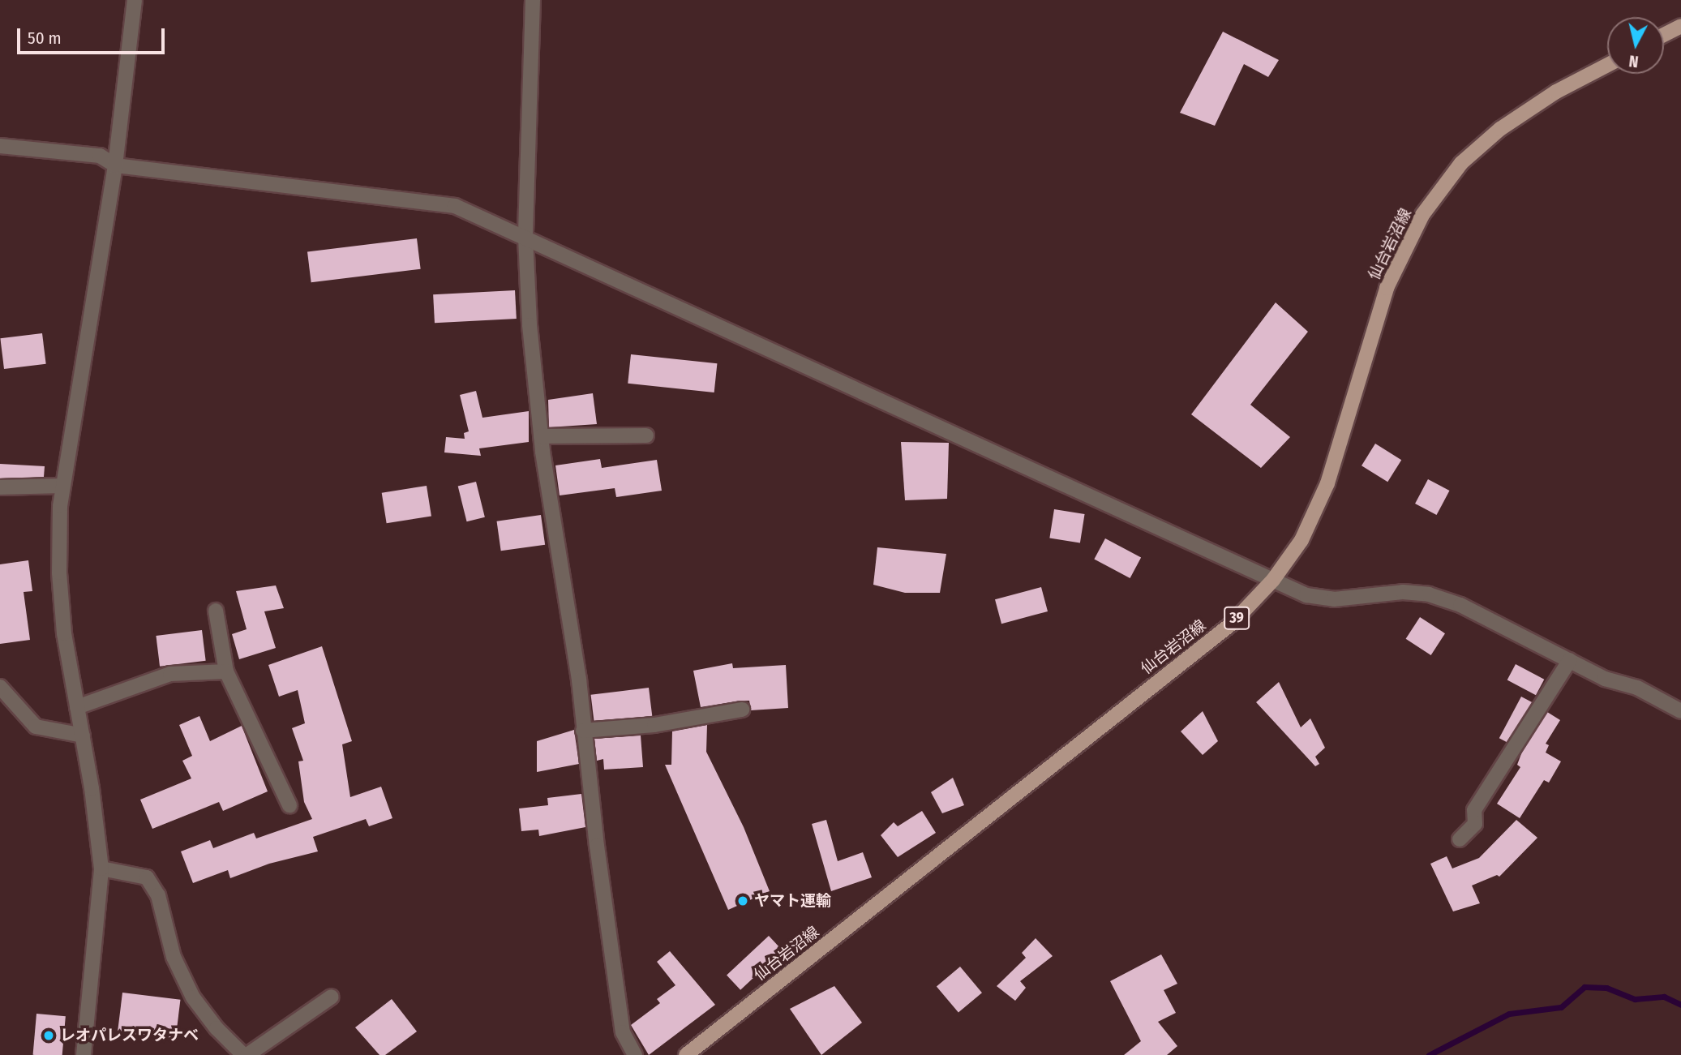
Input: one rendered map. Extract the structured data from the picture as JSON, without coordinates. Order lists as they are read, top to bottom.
{
  "streets": {
    "main road": ["仙台岩沼線", "39"]
  },
  "places": ["ヤマト運輸", "レオパレスワタナベ"],
  "scale_bar": "50 m",
  "north": "bottom"
}
